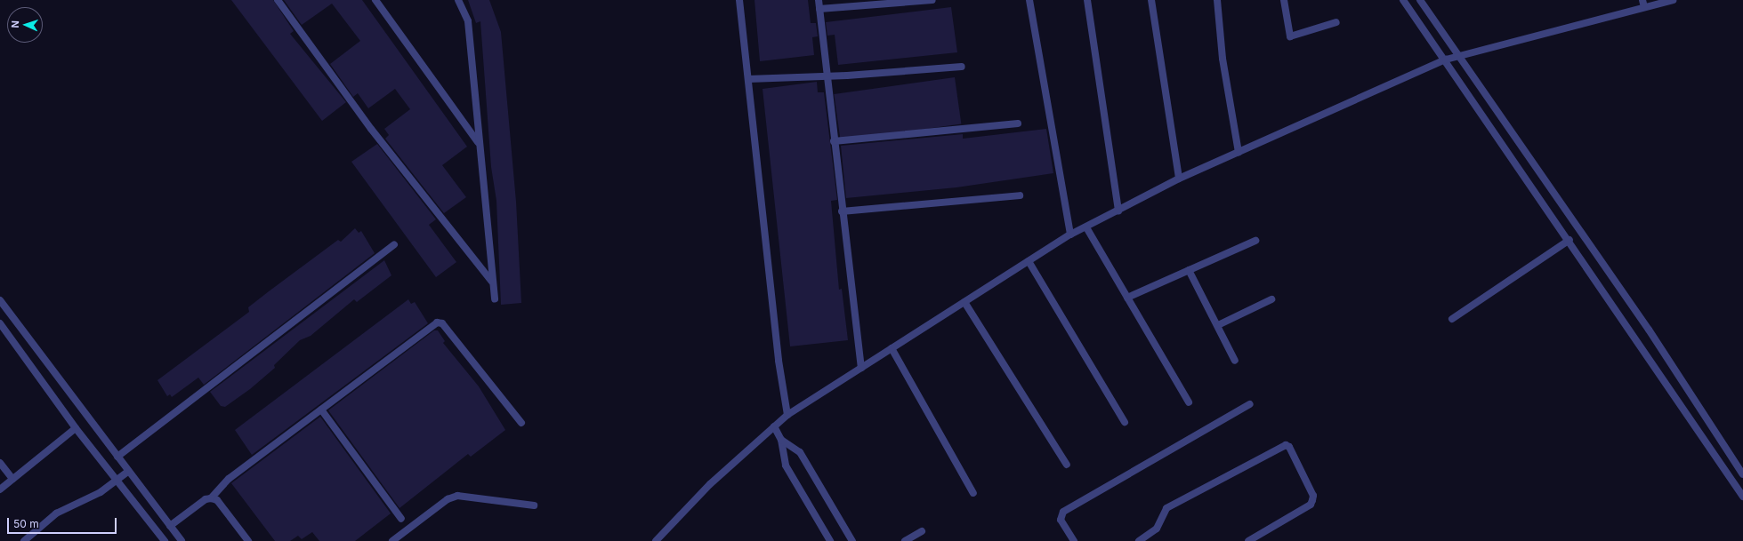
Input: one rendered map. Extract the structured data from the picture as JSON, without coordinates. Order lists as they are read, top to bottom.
{
  "scale_bar": "50 m",
  "north": "left"
}
